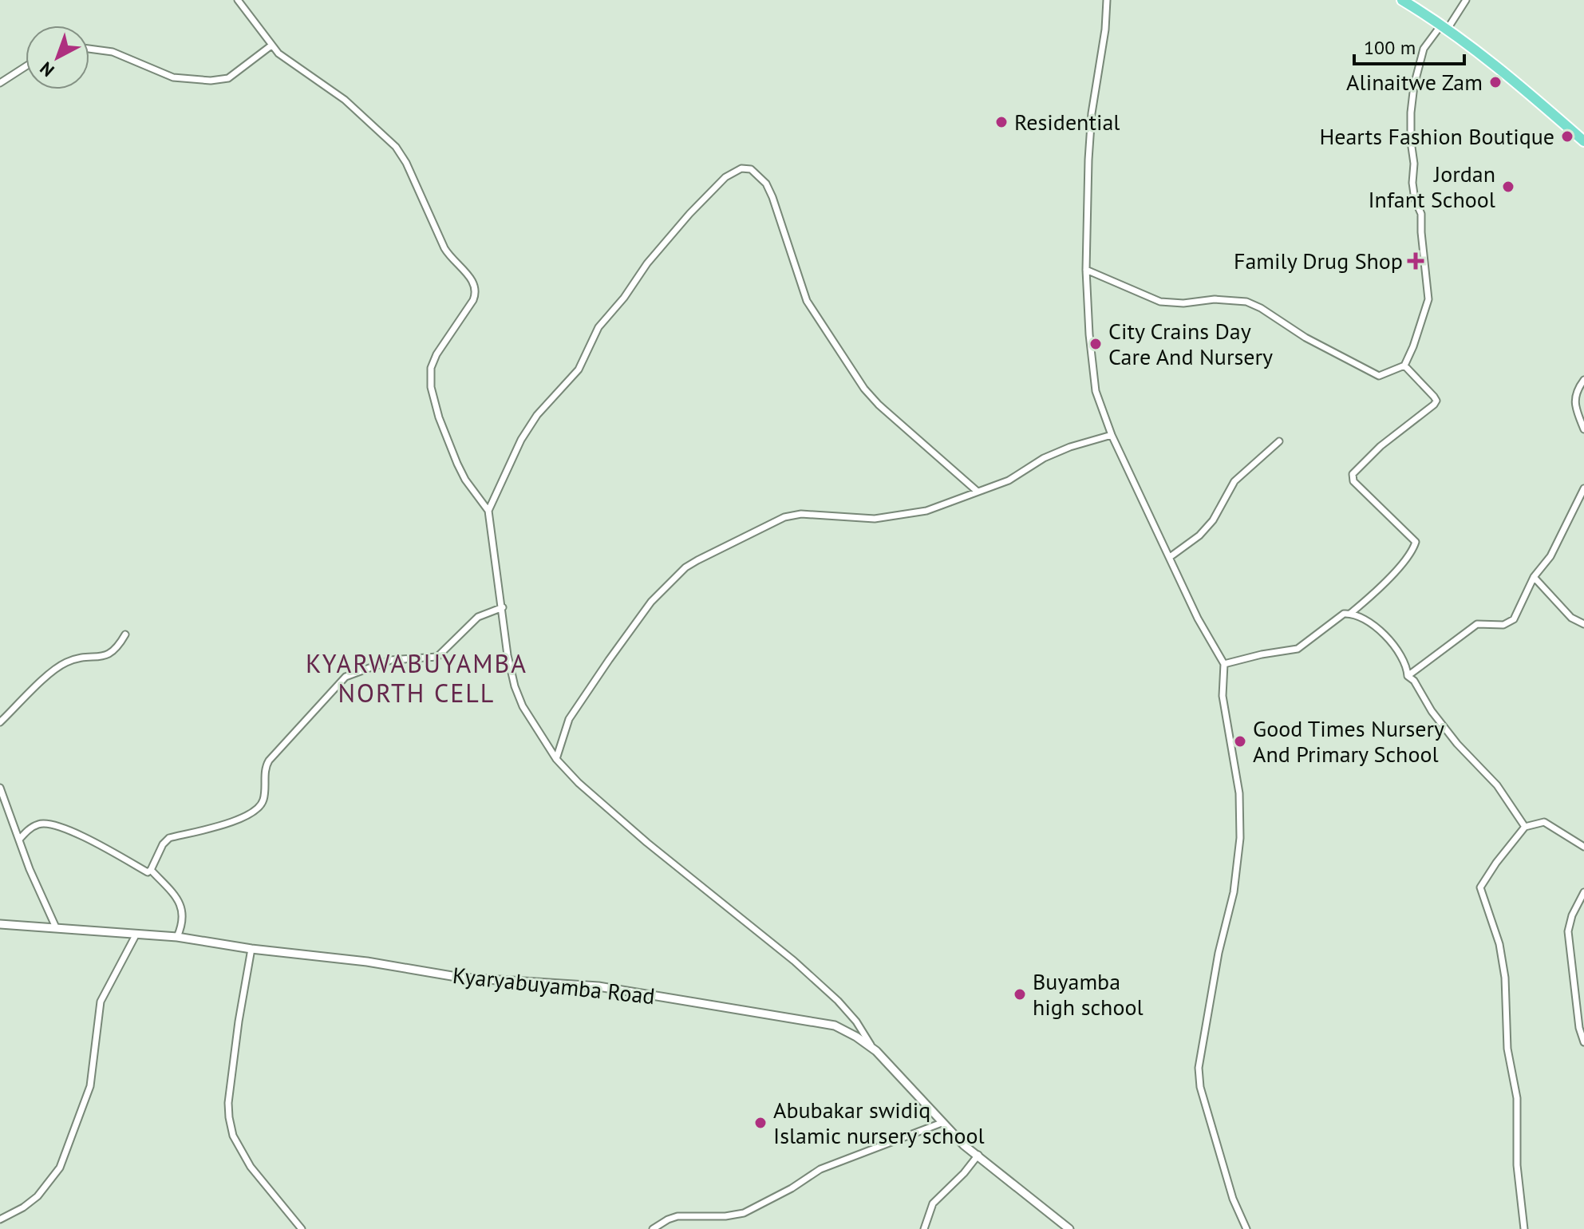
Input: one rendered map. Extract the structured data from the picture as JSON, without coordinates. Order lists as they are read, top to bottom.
{
  "streets": {
    "street": ["Kyaryabuyamba Road"]
  },
  "districts": ["KYARWABUYAMBA NORTH CELL"],
  "places": {
    "other": [
      "Alinaitwe Zam",
      "Residential",
      "Hearts Fashion Boutique",
      "Jordan Infant School",
      "City Crains Day Care And Nursery",
      "Good Times Nursery And Primary School",
      "Buyamba high school",
      "Abubakar swidiq Islamic nursery school"
    ],
    "health": ["Family Drug Shop"]
  },
  "scale_bar": "100 m",
  "north": "bottom left"
}
